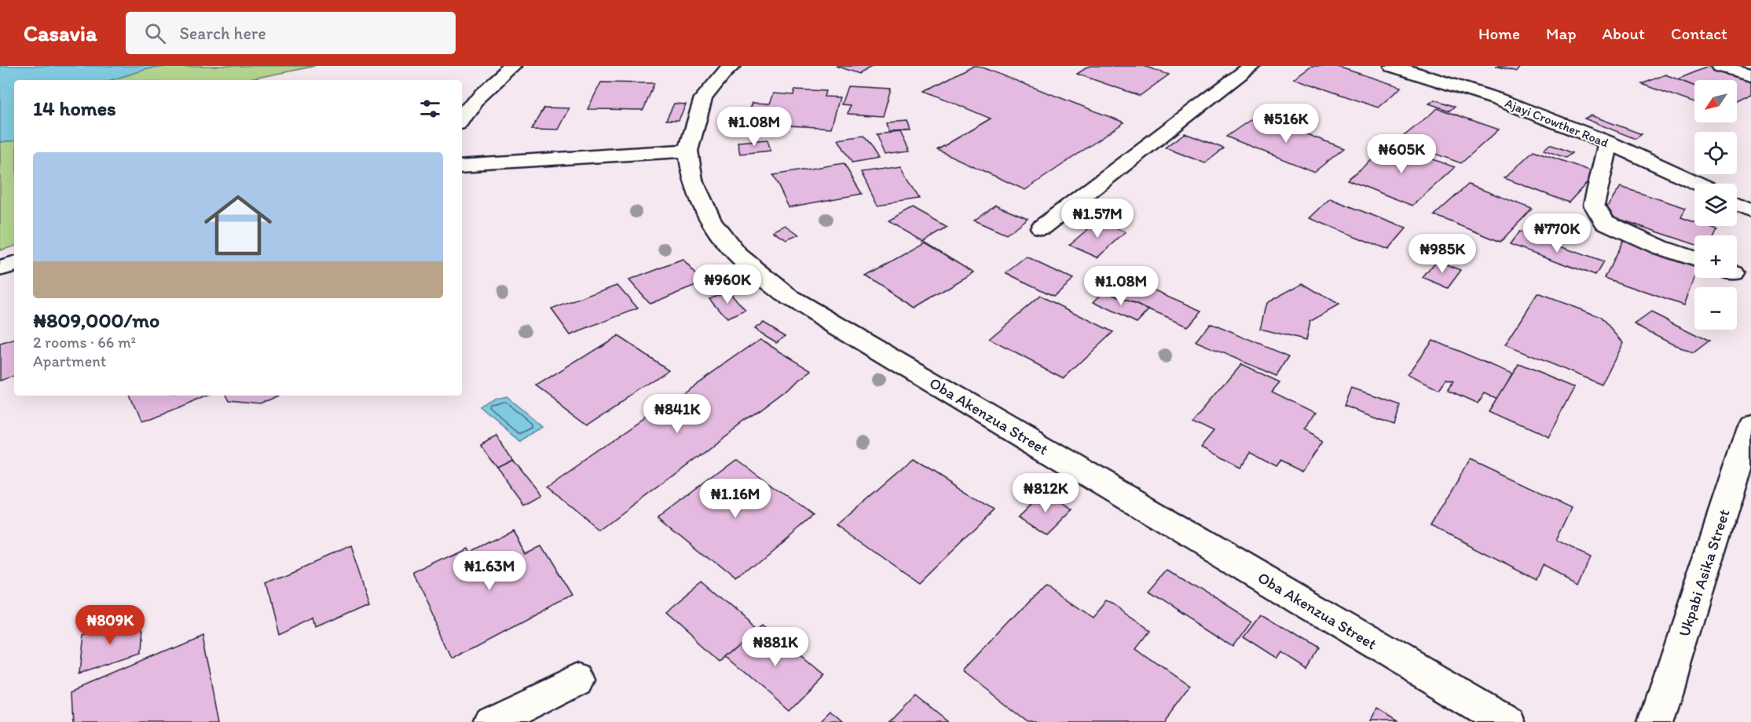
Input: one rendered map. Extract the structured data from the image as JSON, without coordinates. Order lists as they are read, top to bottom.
{
  "streets": {
    "street": ["Ajayi Crowther Road", "Oba Akenzua Street", "Ukpabi Asika Street"]
  },
  "north": "bottom left",
  "page": {
    "header": "Casavia",
    "search": "Search here",
    "nav": [
      "Home",
      "Map",
      "About",
      "Contact"
    ],
    "map_buttons": ["+", "−"],
    "heading": "14 homes",
    "price": [
      "₦516K",
      "₦1.08M",
      "₦605K",
      "₦1.57M",
      "₦770K",
      "₦985K",
      "₦960K",
      "₦1.08M",
      "₦841K",
      "₦812K",
      "₦1.16M",
      "₦1.63M",
      "₦809K",
      "₦881K"
    ],
    "list": [
      {
        "name": "₦809,000/mo",
        "note": "2 rooms · 66 m² · Apartment"
      }
    ]
  }
}
